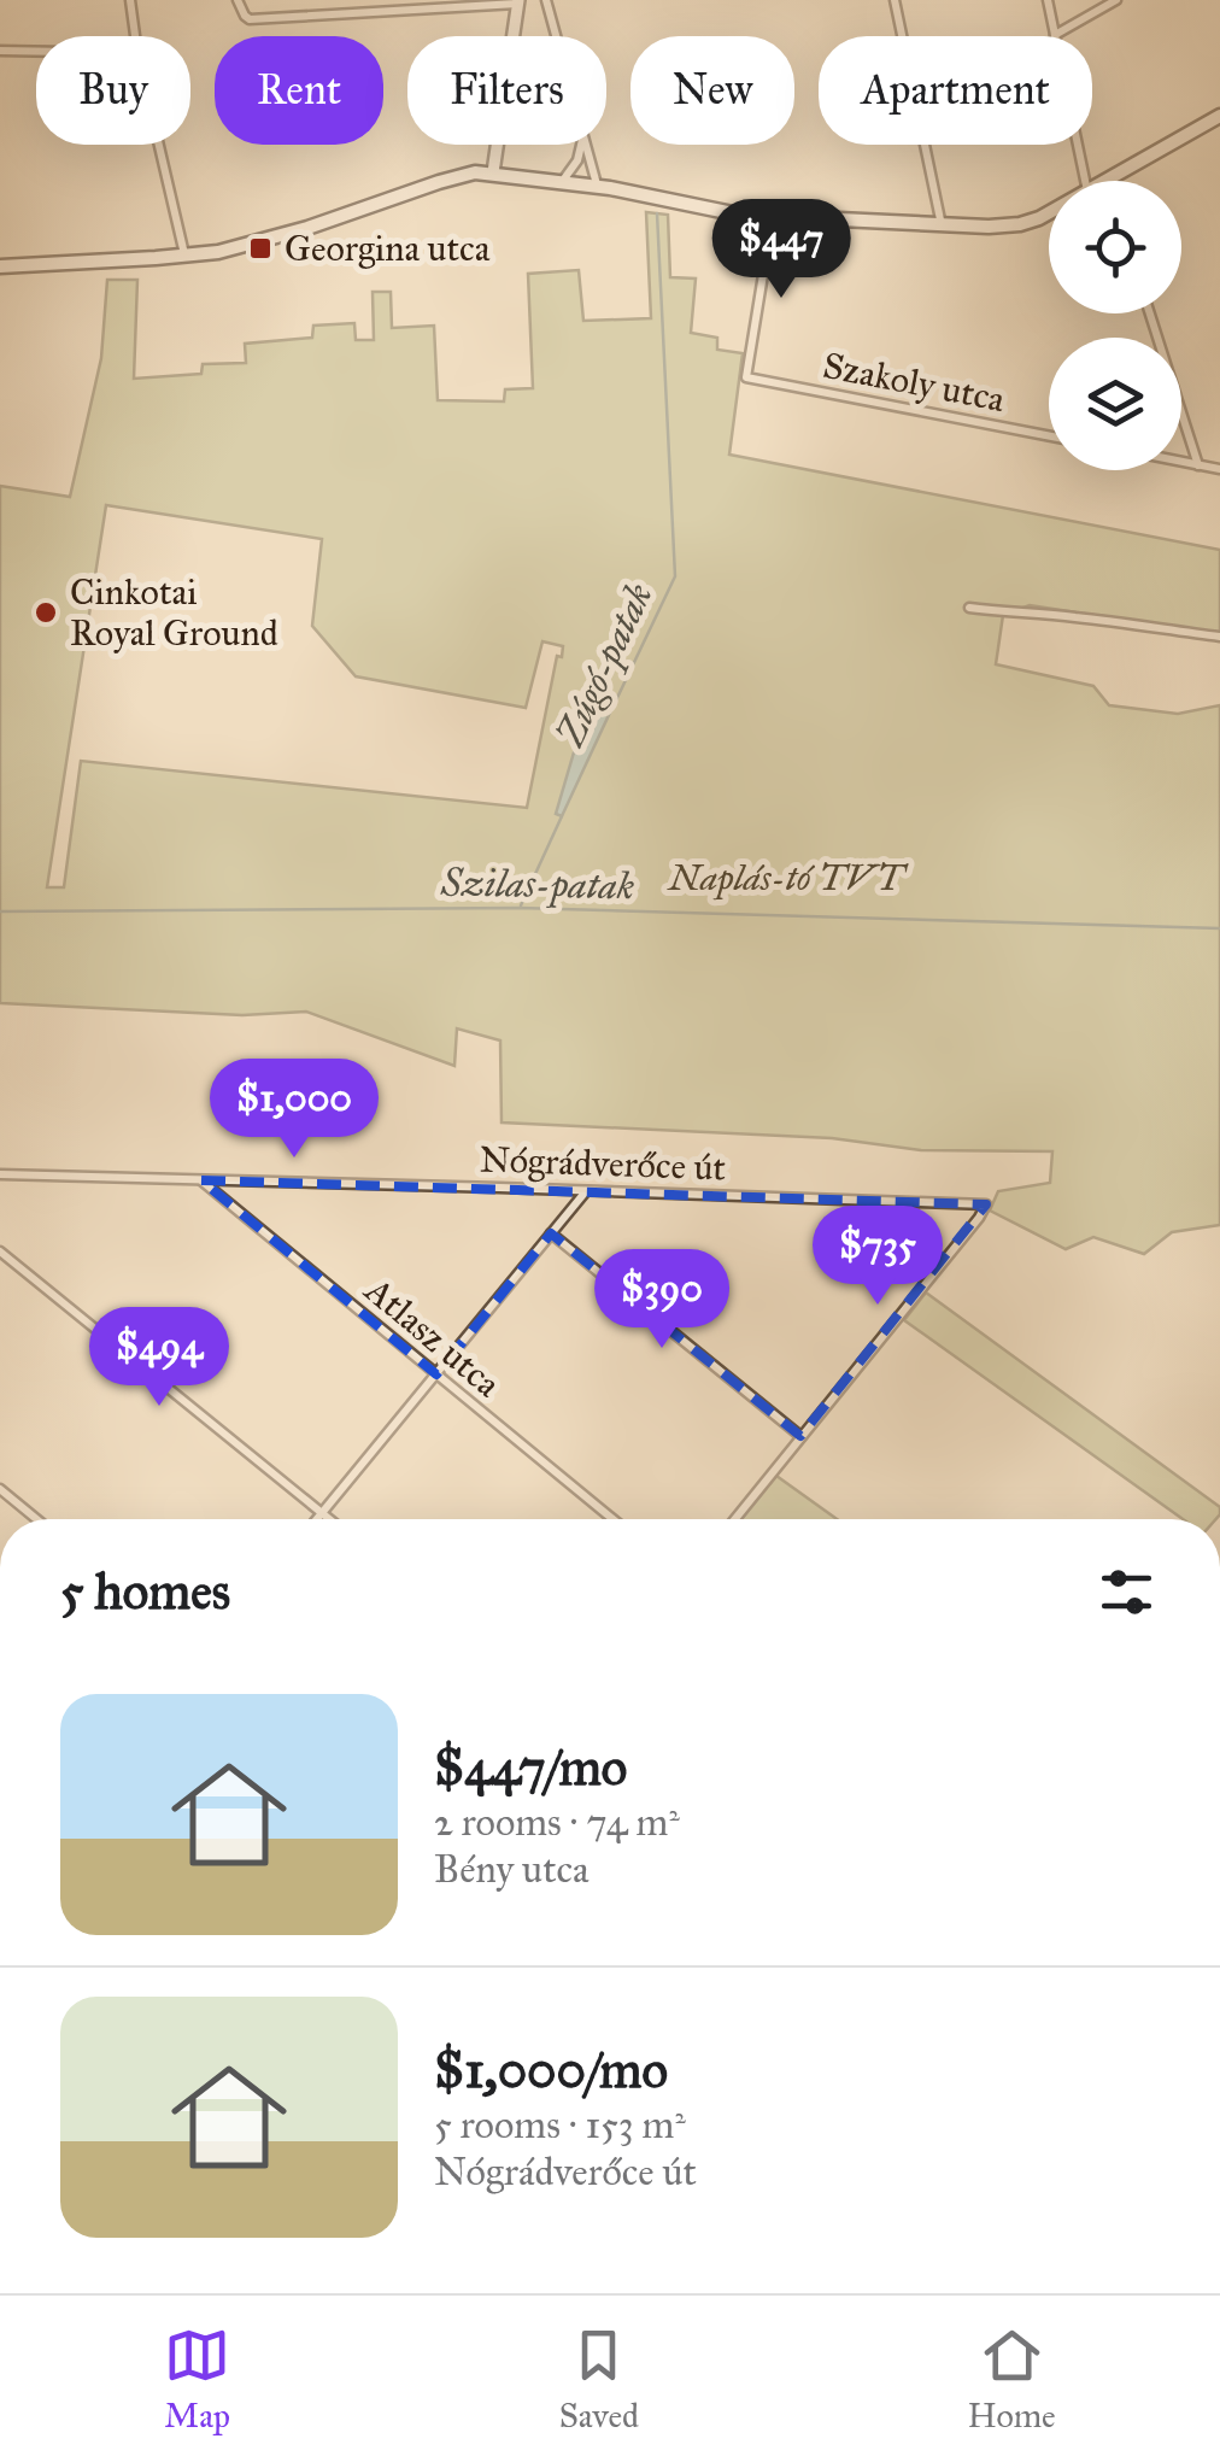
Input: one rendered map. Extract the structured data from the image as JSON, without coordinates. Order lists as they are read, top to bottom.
{
  "streets": {
    "street": ["Szakoly utca", "Nógrádverőce út", "Atlasz utca"]
  },
  "crossings": [
    ["Nógrádverőce út", "Atlasz utca"]
  ],
  "water": ["Zúgó-patak", "Szilas-patak"],
  "parks": ["Naplás-tó TVT"],
  "places": {
    "transit": ["Georgina utca"],
    "other": ["Cinkotai Royal Ground"]
  },
  "page": {
    "chip": [
      "Buy",
      "Rent",
      "Filters",
      "New",
      "Apartment"
    ],
    "price": [
      "$447",
      "$1,000",
      "$735",
      "$390",
      "$494"
    ],
    "heading": "5 homes",
    "list": [
      {
        "name": "$447/mo",
        "note": "2 rooms · 74 m² · Bény utca"
      },
      {
        "name": "$1,000/mo",
        "note": "5 rooms · 153 m² · Nógrádverőce út"
      }
    ],
    "tabs": ["Map", "Saved", "Home"]
  }
}
